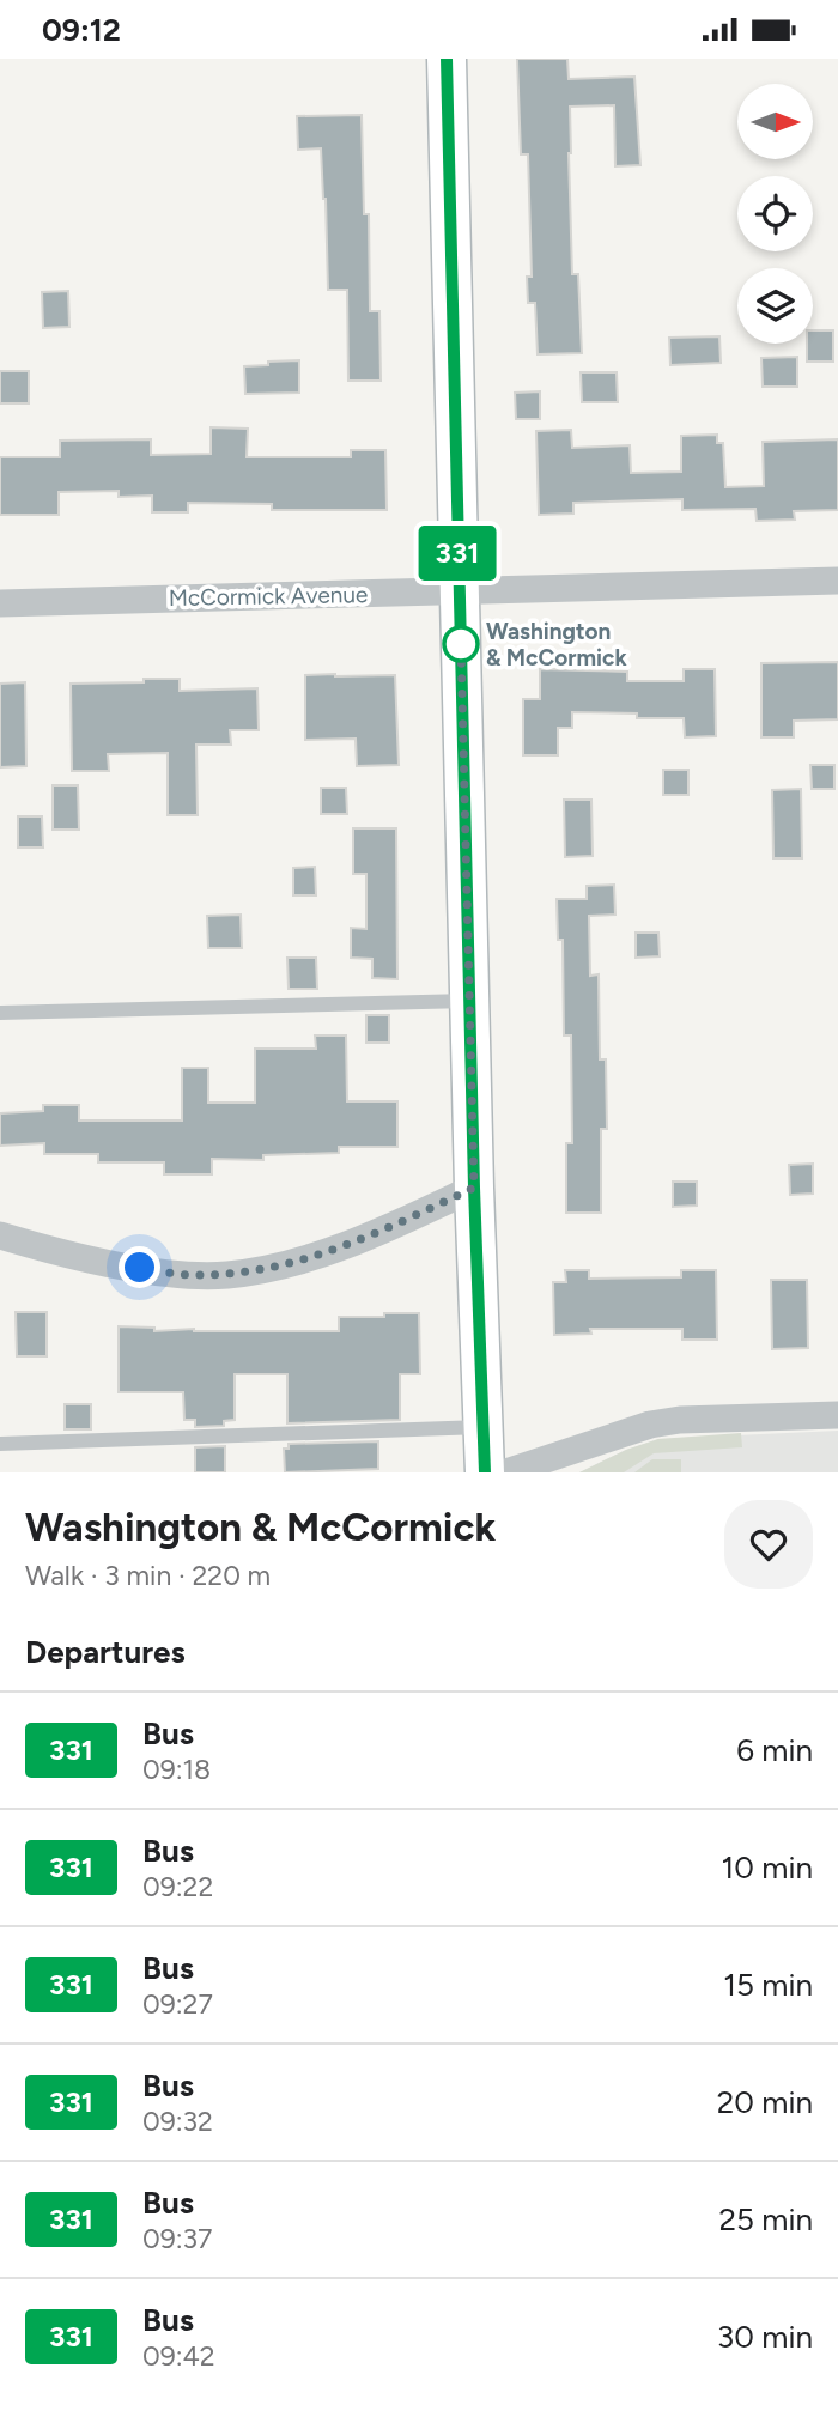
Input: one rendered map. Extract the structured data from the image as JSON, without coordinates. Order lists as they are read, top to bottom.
{
  "streets": {
    "street": ["McCormick Avenue"]
  },
  "places": ["Washington & McCormick"],
  "lines": ["bus line 331"],
  "north": "right",
  "page": {
    "status": "09:12",
    "on_map": "331",
    "heading": [
      ["Washington & McCormick", "Walk · 3 min · 220 m"],
      "Departures"
    ],
    "list": [
      {
        "mark": "331",
        "name": "Bus",
        "note": "09:18",
        "value": "6 min"
      },
      {
        "mark": "331",
        "name": "Bus",
        "note": "09:22",
        "value": "10 min"
      },
      {
        "mark": "331",
        "name": "Bus",
        "note": "09:27",
        "value": "15 min"
      },
      {
        "mark": "331",
        "name": "Bus",
        "note": "09:32",
        "value": "20 min"
      },
      {
        "mark": "331",
        "name": "Bus",
        "note": "09:37",
        "value": "25 min"
      },
      {
        "mark": "331",
        "name": "Bus",
        "note": "09:42",
        "value": "30 min"
      }
    ]
  }
}
